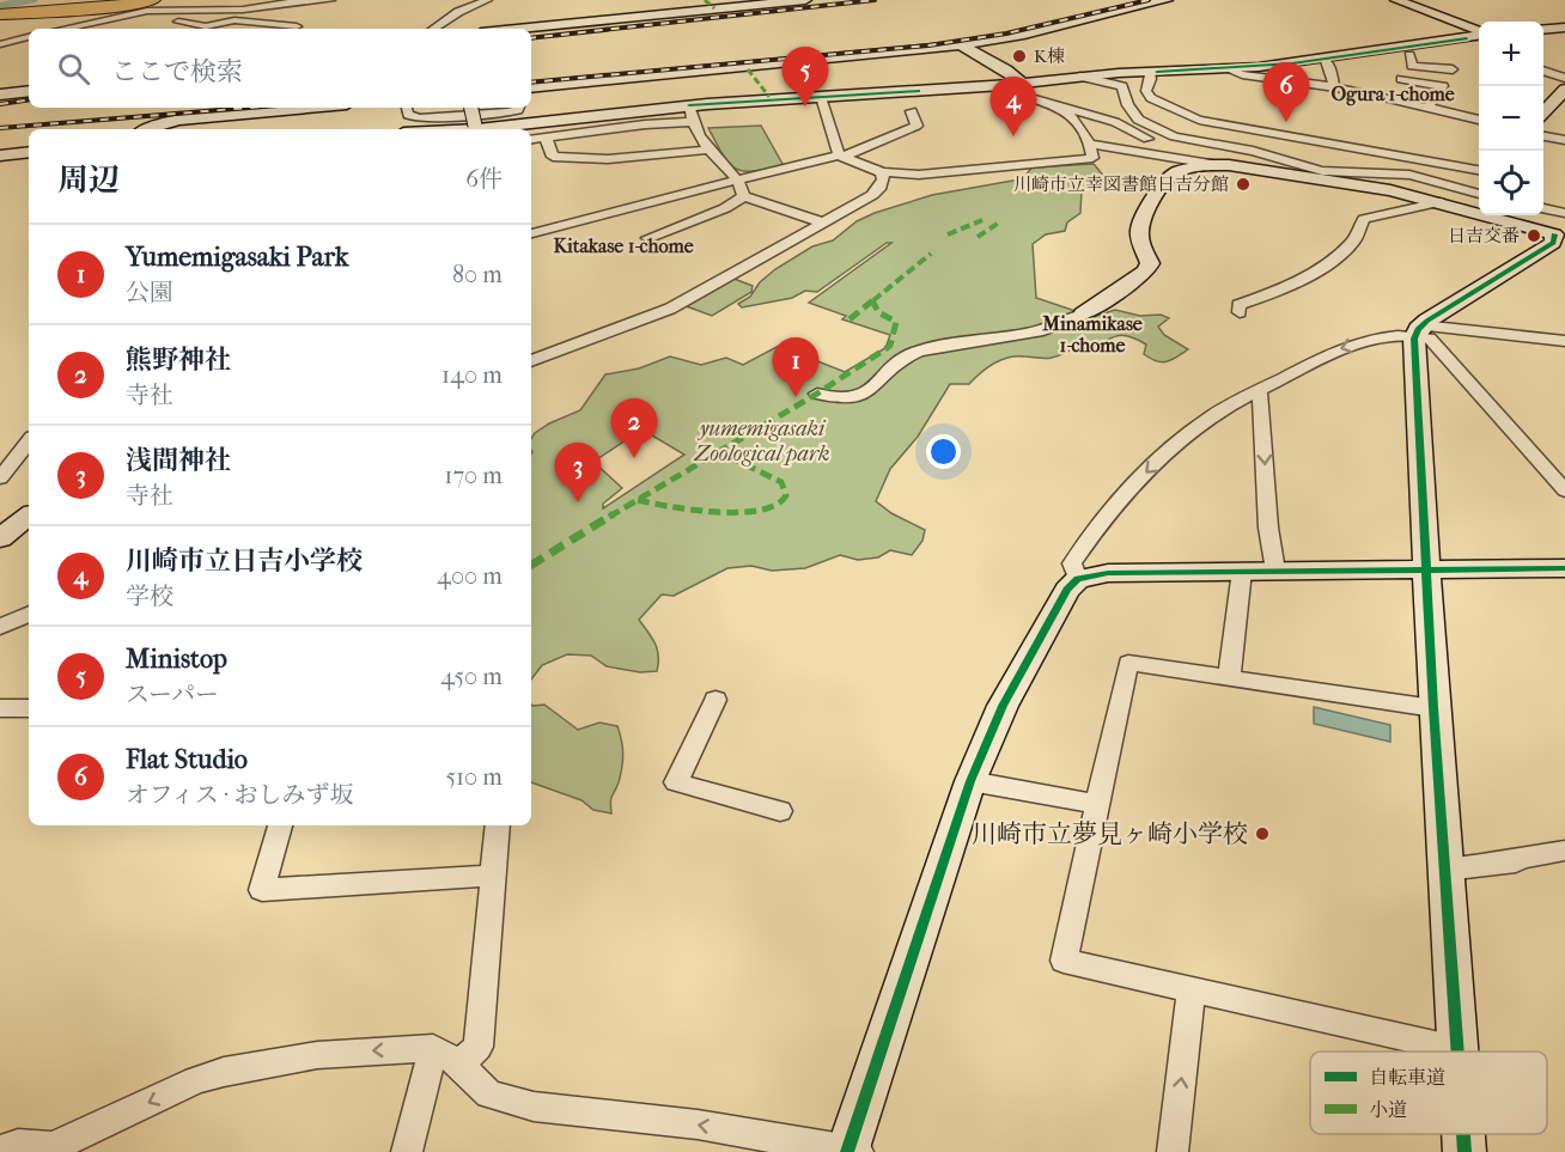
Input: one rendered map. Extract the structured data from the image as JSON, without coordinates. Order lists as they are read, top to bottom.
{
  "districts": ["Ogura 1-chome", "Kitakase 1-chome", "Minamikase 1-chome"],
  "parks": ["yumemigasaki Zoological park"],
  "places": [
    "K棟",
    "川崎市立幸図書館日吉分館",
    "日吉交番",
    "川崎市立夢見ヶ崎小学校"
  ],
  "legend": ["自転車道", "小道"],
  "page": {
    "map_buttons": ["+", "−"],
    "search": "ここで検索",
    "pins": [
      "5",
      "6",
      "4",
      "1",
      "2",
      "3"
    ],
    "heading": ["周辺", "6件"],
    "list": [
      {
        "mark": "1",
        "name": "Yumemigasaki Park",
        "note": "公園",
        "value": "80 m"
      },
      {
        "mark": "2",
        "name": "熊野神社",
        "note": "寺社",
        "value": "140 m"
      },
      {
        "mark": "3",
        "name": "浅間神社",
        "note": "寺社",
        "value": "170 m"
      },
      {
        "mark": "4",
        "name": "川崎市立日吉小学校",
        "note": "学校",
        "value": "400 m"
      },
      {
        "mark": "5",
        "name": "Ministop",
        "note": "スーパー",
        "value": "450 m"
      },
      {
        "mark": "6",
        "name": "Flat Studio",
        "note": "オフィス · おしみず坂",
        "value": "510 m"
      }
    ]
  }
}
